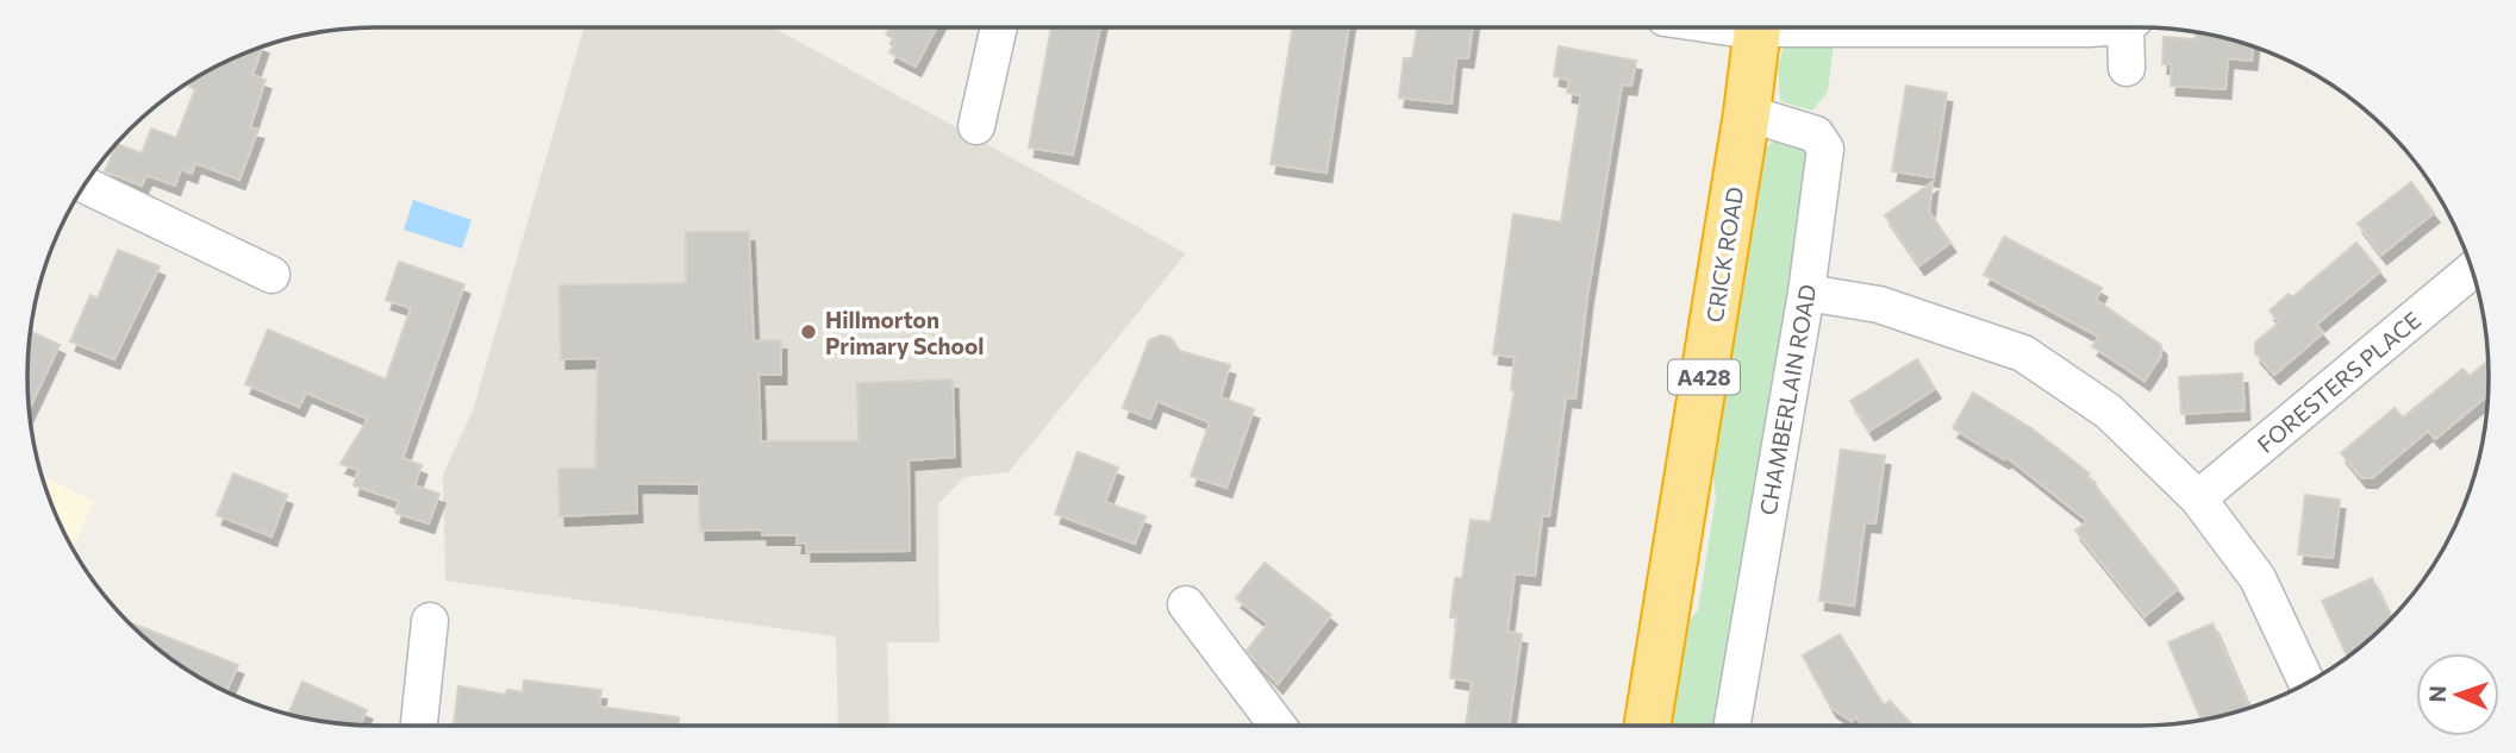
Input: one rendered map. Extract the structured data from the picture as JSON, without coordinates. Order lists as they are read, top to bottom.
{
  "streets": {
    "highway": ["CRICK ROAD", "A428"],
    "street": ["FORESTERS PLACE", "CHAMBERLAIN ROAD"]
  },
  "crossings": [
    ["CRICK ROAD", "CHAMBERLAIN ROAD"]
  ],
  "places": ["Hillmorton Primary School"],
  "north": "left"
}
